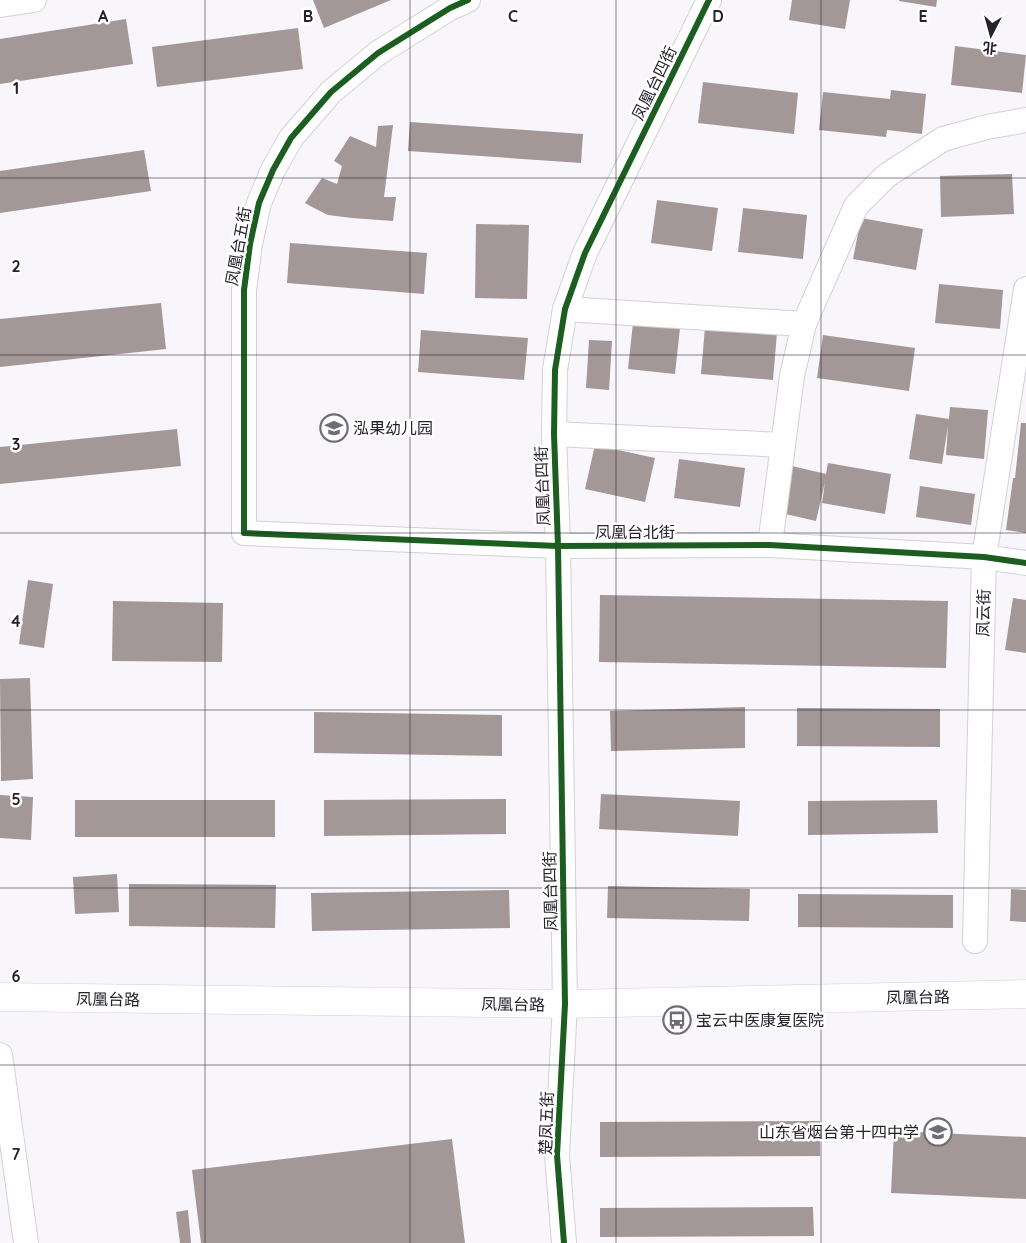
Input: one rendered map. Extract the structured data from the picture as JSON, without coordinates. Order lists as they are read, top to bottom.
{
  "streets": {
    "street": [
      "凤凰台四街",
      "凤凰台五街",
      "凤凰台北街",
      "凤云街",
      "凤凰台路",
      "楚凤五街"
    ]
  },
  "crossings": [
    ["凤凰台四街", "凤凰台北街"],
    ["凤凰台四街", "凤凰台路"],
    ["凤凰台四街", "楚凤五街"],
    ["凤凰台五街", "凤凰台北街"],
    ["凤凰台北街", "凤云街"],
    ["凤凰台路", "楚凤五街"]
  ],
  "places": {
    "school or university": ["泓果幼儿园", "山东省烟台第十四中学"],
    "bus stop": ["宝云中医康复医院"]
  },
  "north": "bottom",
  "grid": {
    "columns": [
      "A",
      "B",
      "C",
      "D",
      "E"
    ],
    "rows": [
      "1",
      "2",
      "3",
      "4",
      "5",
      "6",
      "7"
    ]
  }
}
